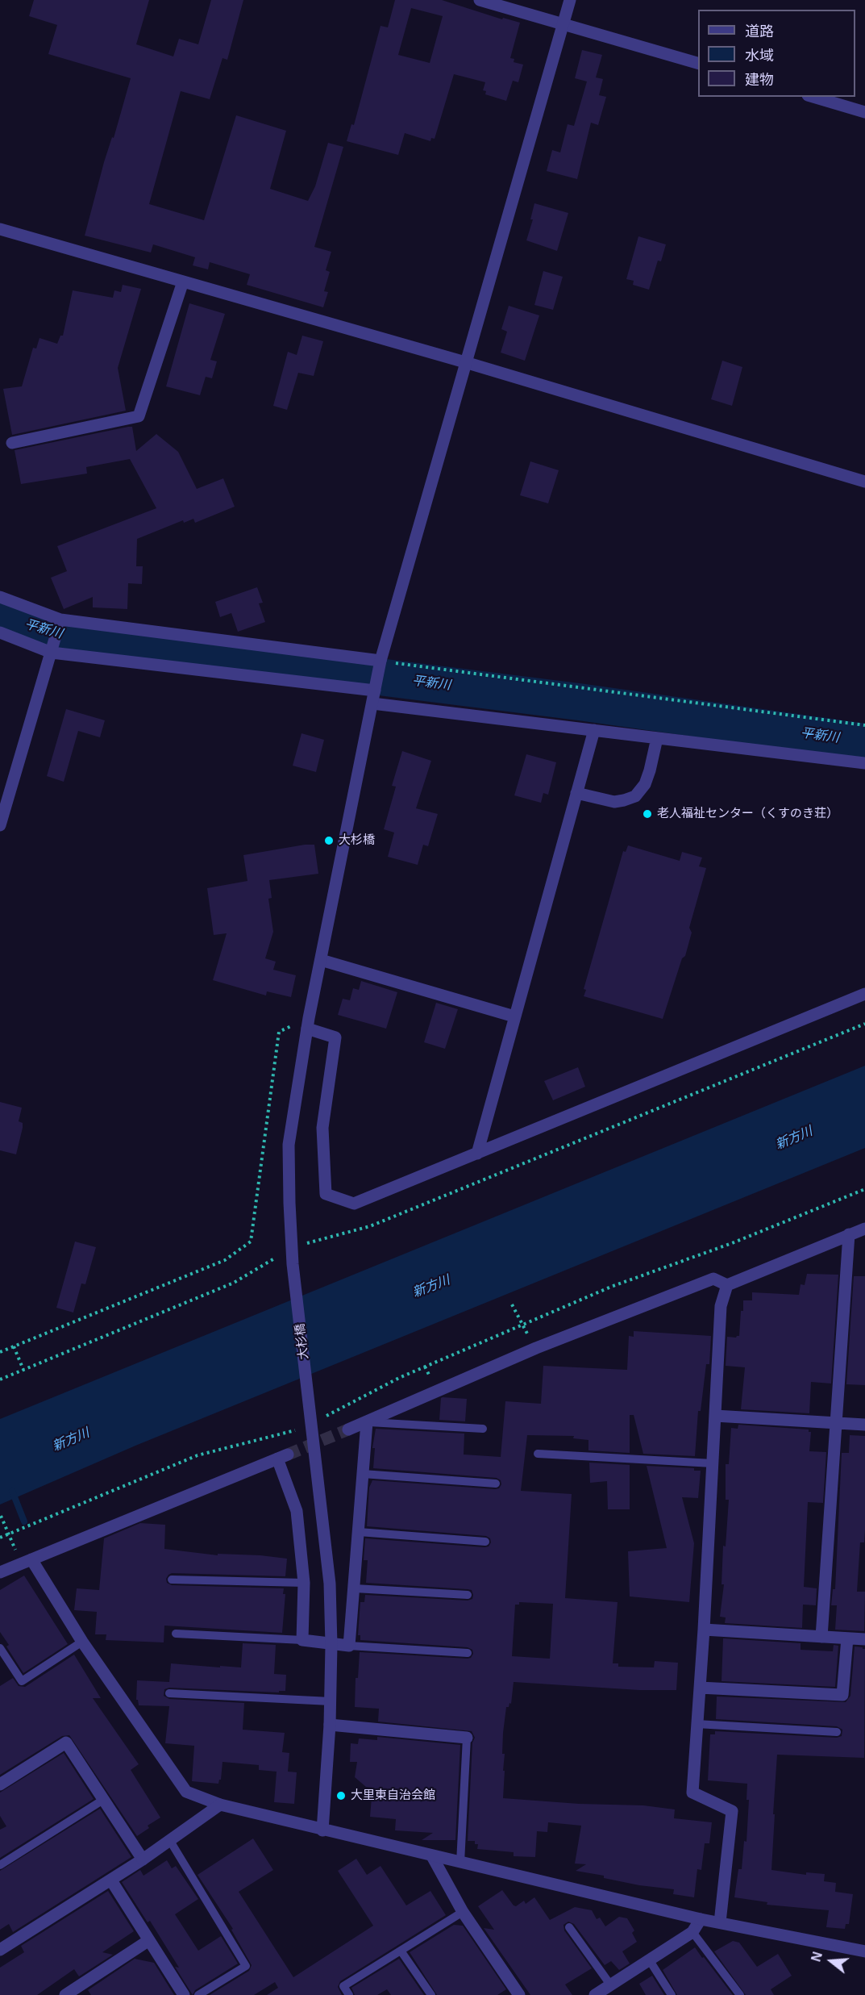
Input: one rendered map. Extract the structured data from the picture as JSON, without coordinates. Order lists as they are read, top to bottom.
{
  "streets": {
    "street": ["大杉橋"]
  },
  "water": ["平新川", "新方川"],
  "places": ["老人福祉センター（くすのき荘）", "大杉橋", "大里東自治会館"],
  "legend": ["道路", "水域", "建物"],
  "north": "left"
}
